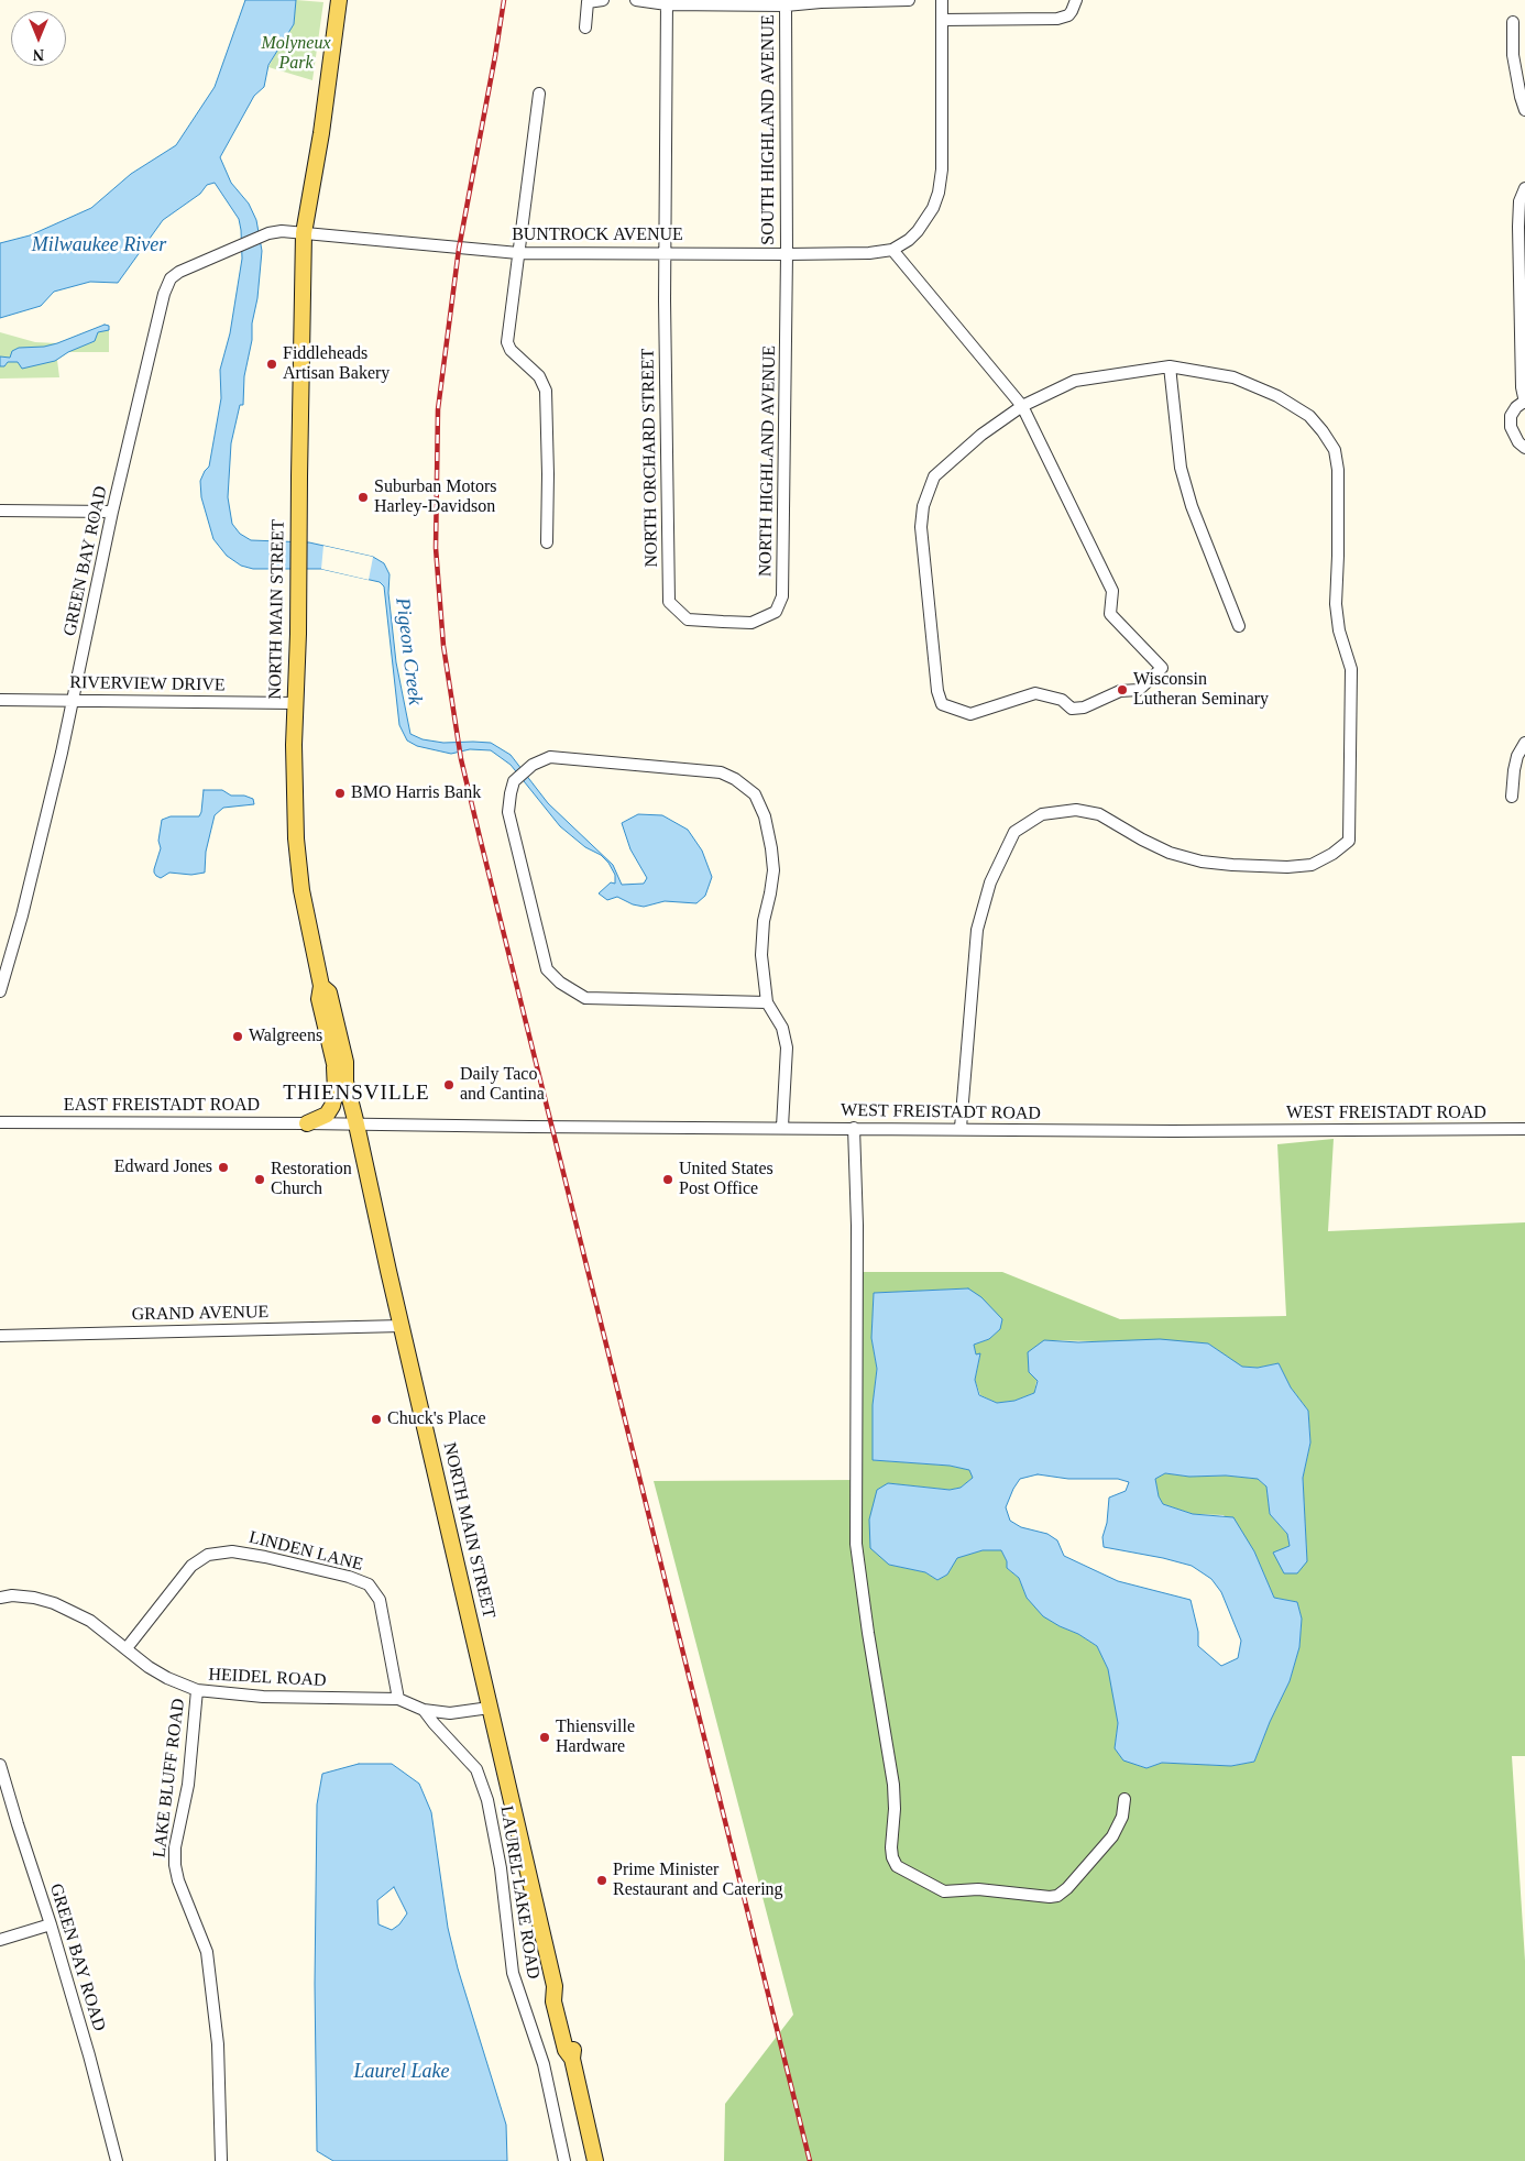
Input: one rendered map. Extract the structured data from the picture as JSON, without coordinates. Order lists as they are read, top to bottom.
{
  "streets": {
    "main road": ["NORTH MAIN STREET"],
    "street": [
      "SOUTH HIGHLAND AVENUE",
      "BUNTROCK AVENUE",
      "NORTH ORCHARD STREET",
      "NORTH HIGHLAND AVENUE",
      "GREEN BAY ROAD",
      "RIVERVIEW DRIVE",
      "EAST FREISTADT ROAD",
      "WEST FREISTADT ROAD",
      "GRAND AVENUE",
      "LINDEN LANE",
      "HEIDEL ROAD",
      "LAKE BLUFF ROAD",
      "LAUREL LAKE ROAD"
    ]
  },
  "crossings": [
    ["SOUTH HIGHLAND AVENUE", "BUNTROCK AVENUE"],
    ["SOUTH HIGHLAND AVENUE", "NORTH HIGHLAND AVENUE"],
    ["BUNTROCK AVENUE", "NORTH ORCHARD STREET"],
    ["BUNTROCK AVENUE", "NORTH HIGHLAND AVENUE"],
    ["BUNTROCK AVENUE", "GREEN BAY ROAD"],
    ["BUNTROCK AVENUE", "NORTH MAIN STREET"],
    ["NORTH ORCHARD STREET", "NORTH HIGHLAND AVENUE"],
    ["GREEN BAY ROAD", "NORTH MAIN STREET"],
    ["GREEN BAY ROAD", "RIVERVIEW DRIVE"],
    ["NORTH MAIN STREET", "RIVERVIEW DRIVE"],
    ["NORTH MAIN STREET", "EAST FREISTADT ROAD"],
    ["NORTH MAIN STREET", "WEST FREISTADT ROAD"],
    ["NORTH MAIN STREET", "GRAND AVENUE"],
    ["NORTH MAIN STREET", "HEIDEL ROAD"],
    ["EAST FREISTADT ROAD", "WEST FREISTADT ROAD"],
    ["LINDEN LANE", "HEIDEL ROAD"],
    ["HEIDEL ROAD", "LAKE BLUFF ROAD"],
    ["HEIDEL ROAD", "LAUREL LAKE ROAD"]
  ],
  "districts": ["THIENSVILLE"],
  "water": ["Milwaukee River", "Pigeon Creek", "Laurel Lake"],
  "parks": ["Molyneux Park"],
  "places": [
    "Fiddleheads Artisan Bakery",
    "Suburban Motors Harley-Davidson",
    "Wisconsin Lutheran Seminary",
    "BMO Harris Bank",
    "Walgreens",
    "Daily Taco and Cantina",
    "Edward Jones",
    "Restoration Church",
    "United States Post Office",
    "Chuck's Place",
    "Thiensville Hardware",
    "Prime Minister Restaurant and Catering"
  ],
  "north": "bottom"
}
